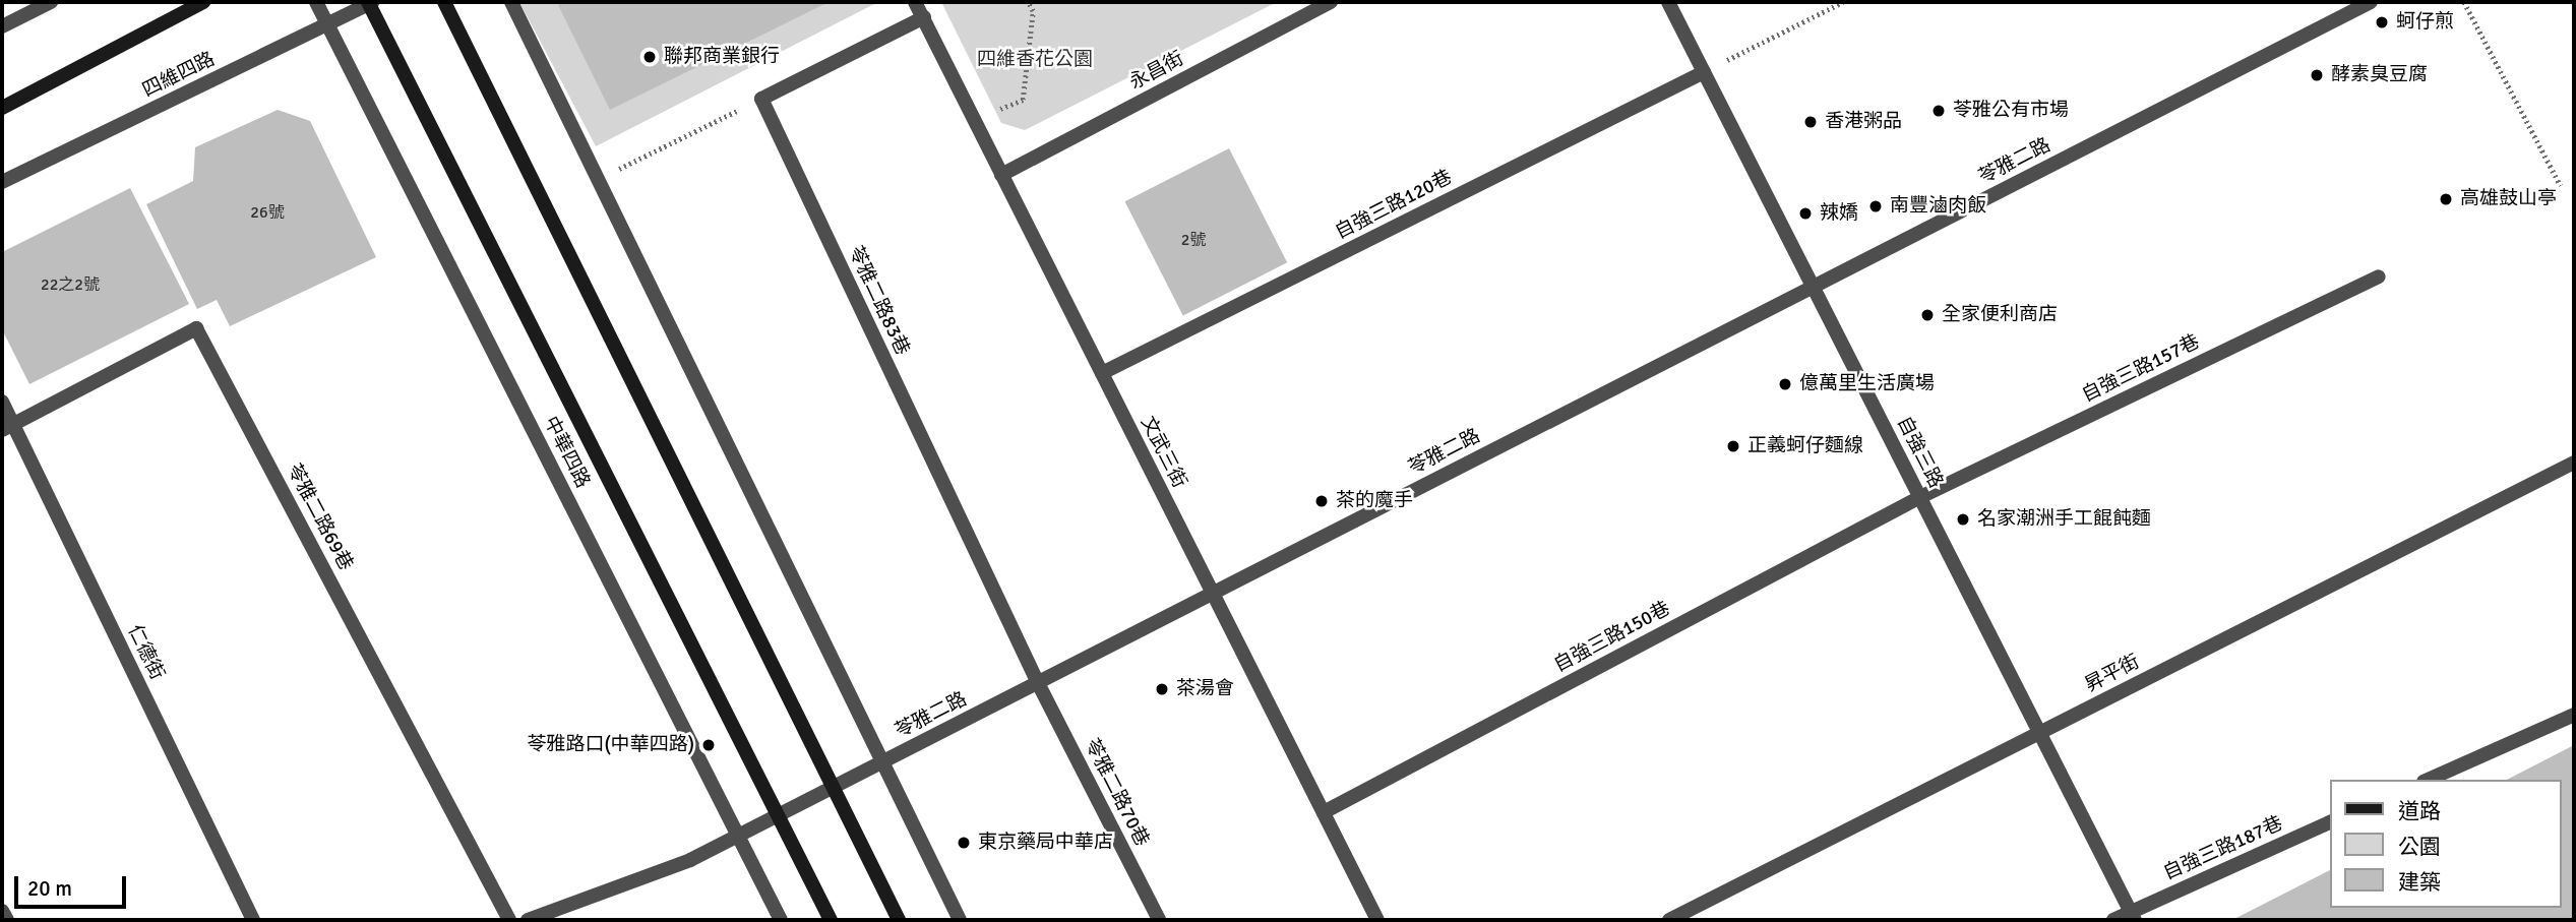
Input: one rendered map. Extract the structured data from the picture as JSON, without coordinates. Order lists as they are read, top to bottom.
{
  "streets": {
    "main road": ["中華四路"],
    "street": [
      "永昌街",
      "四維四路",
      "苓雅二路",
      "自強三路120巷",
      "苓雅二路83巷",
      "自強三路157巷",
      "文武三街",
      "自強三路",
      "苓雅二路69巷",
      "自強三路150巷",
      "仁德街",
      "昇平街",
      "苓雅二路70巷",
      "自強三路187巷"
    ]
  },
  "crossings": [
    ["永昌街", "文武三街"],
    ["四維四路", "中華四路"],
    ["苓雅二路", "苓雅二路83巷"],
    ["苓雅二路", "中華四路"],
    ["苓雅二路", "文武三街"],
    ["苓雅二路", "自強三路"],
    ["苓雅二路", "苓雅二路70巷"],
    ["自強三路120巷", "文武三街"],
    ["自強三路120巷", "自強三路"],
    ["苓雅二路83巷", "苓雅二路70巷"],
    ["自強三路157巷", "自強三路"],
    ["自強三路157巷", "自強三路150巷"],
    ["文武三街", "自強三路150巷"],
    ["自強三路", "自強三路150巷"],
    ["自強三路", "昇平街"],
    ["自強三路", "自強三路187巷"],
    ["苓雅二路69巷", "仁德街"]
  ],
  "parks": ["四維香花公園"],
  "places": [
    "蚵仔煎",
    "聯邦商業銀行",
    "酵素臭豆腐",
    "苓雅公有市場",
    "香港粥品",
    "高雄鼓山亭",
    "南豐滷肉飯",
    "辣嬌",
    "全家便利商店",
    "億萬里生活廣場",
    "正義蚵仔麵線",
    "茶的魔手",
    "名家潮洲手工餛飩麵",
    "茶湯會",
    "苓雅路口(中華四路)",
    "東京藥局中華店"
  ],
  "house_numbers": ["26號", "2號", "22之2號"],
  "legend": ["道路", "公園", "建築"],
  "scale_bar": "20 m"
}
